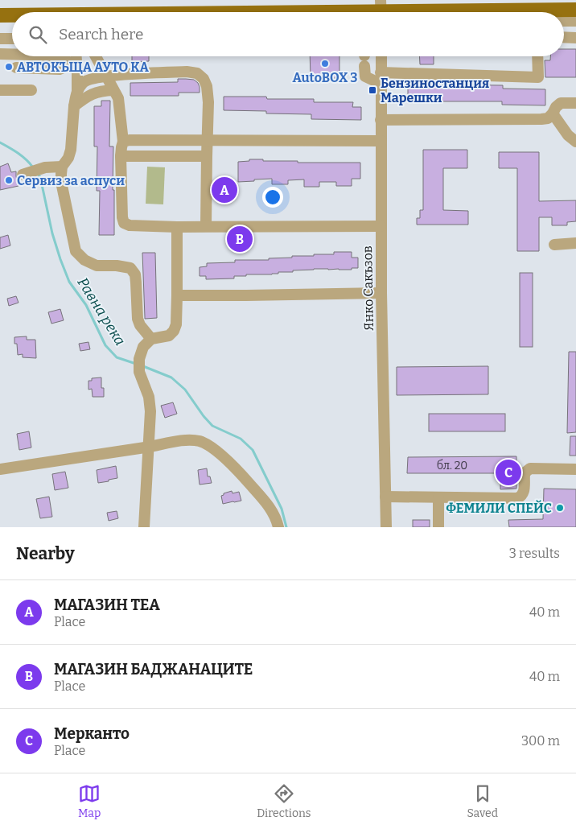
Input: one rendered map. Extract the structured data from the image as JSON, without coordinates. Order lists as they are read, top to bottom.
{
  "streets": {
    "street": ["Янко Сакъзов"]
  },
  "water": ["Равна река"],
  "places": {
    "other": [
      "AutoBOX 3",
      "АВТОКЪЩА АУТО КА",
      "Сервиз за аспуси",
      "ФЕМИЛИ СПЕЙС"
    ],
    "transit": ["Бензиностанция Марешки"]
  },
  "house_numbers": ["бл. 20"],
  "page": {
    "search": "Search here",
    "pins": ["A", "B", "C"],
    "heading": ["Nearby", "3 results"],
    "list": [
      {
        "mark": "A",
        "name": "МАГАЗИН ТЕА",
        "note": "Place",
        "value": "40 m"
      },
      {
        "mark": "B",
        "name": "МАГАЗИН БАДЖАНАЦИТЕ",
        "note": "Place",
        "value": "40 m"
      },
      {
        "mark": "C",
        "name": "Мерканто",
        "note": "Place",
        "value": "300 m"
      }
    ],
    "nav": ["Map", "Directions", "Saved"]
  }
}
